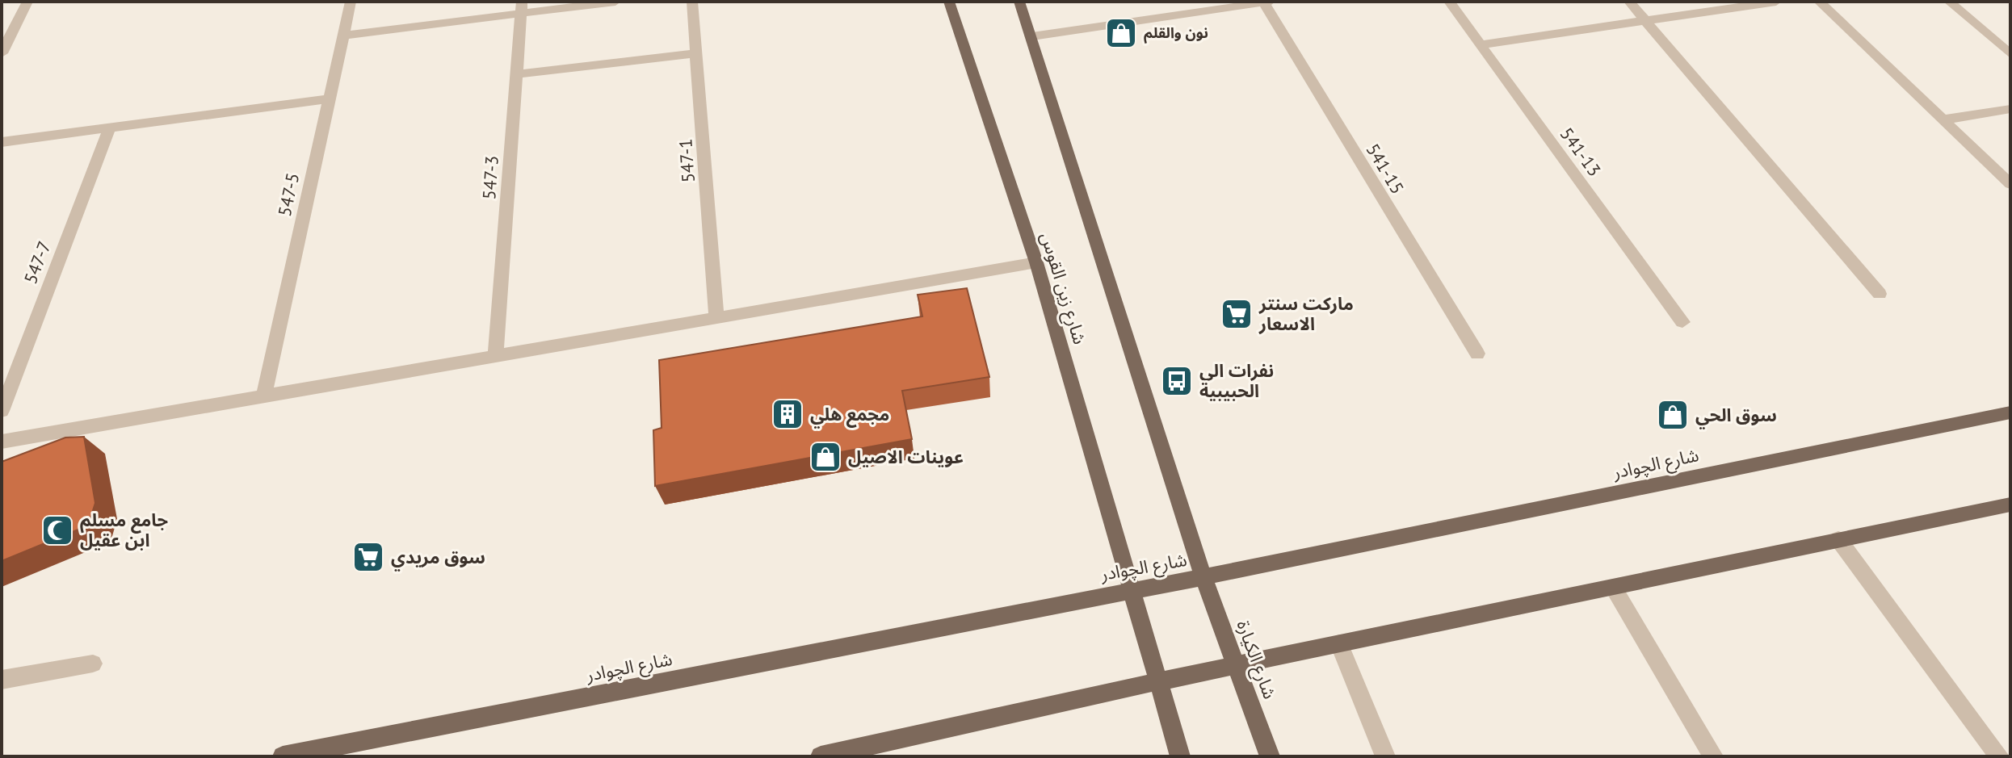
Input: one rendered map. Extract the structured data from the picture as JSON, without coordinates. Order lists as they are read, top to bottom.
{
  "streets": {
    "main road": ["شارع زين القوس", "شارع الچوادر", "شارع الكيارة"],
    "street": [
      "541-13",
      "547-1",
      "541-15",
      "547-3",
      "547-5",
      "547-7"
    ]
  },
  "crossings": [
    ["شارع زين القوس", "شارع الچوادر"],
    ["شارع الچوادر", "شارع الكيارة"]
  ],
  "places": {
    "shop": ["نون والقلم", "سوق الحي", "عوينات الاصيل"],
    "supermarket": ["ماركت سنتر الاسعار", "سوق مريدي"],
    "bus stop": ["نفرات الى الحبيبية"],
    "building": ["مجمع هلي"],
    "mosque": ["جامع مسلم ابن عقيل"]
  }
}
